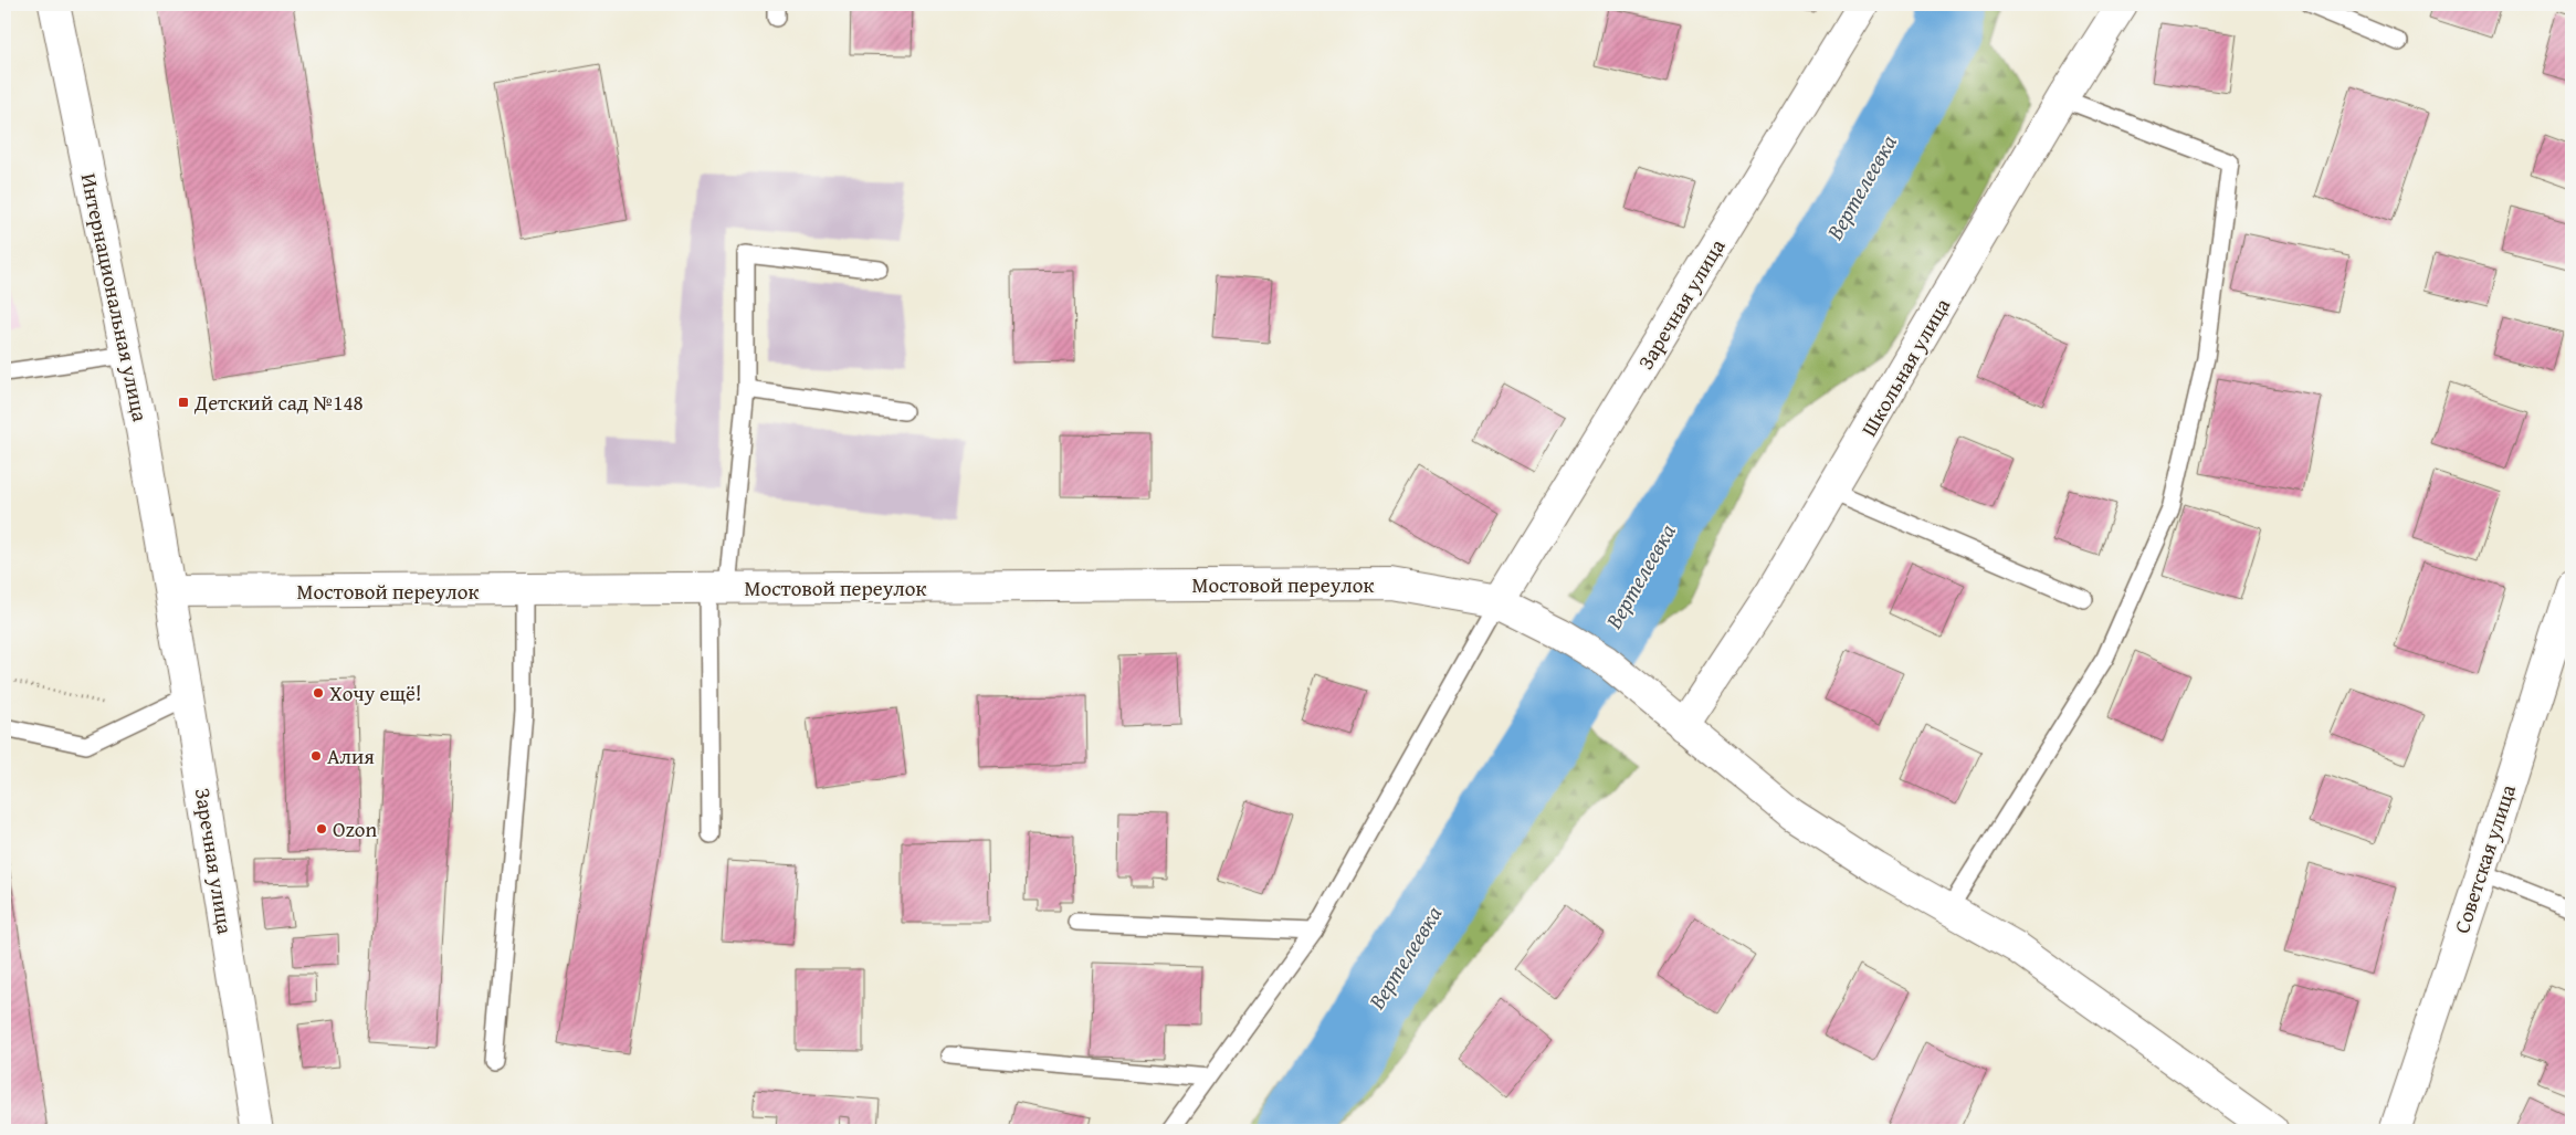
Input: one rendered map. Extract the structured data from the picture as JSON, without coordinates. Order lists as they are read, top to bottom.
{
  "streets": {
    "street": [
      "Интернациональная улица",
      "Заречная улица",
      "Школьная улица",
      "Мостовой переулок",
      "Советская улица"
    ]
  },
  "crossings": [
    ["Интернациональная улица", "Заречная улица"],
    ["Интернациональная улица", "Мостовой переулок"],
    ["Заречная улица", "Мостовой переулок"],
    ["Школьная улица", "Мостовой переулок"]
  ],
  "water": ["Вертелеевка"],
  "places": {
    "transit": ["Детский сад №148"],
    "other": ["Хочу ещё!", "Алия", "Ozon"]
  }
}
